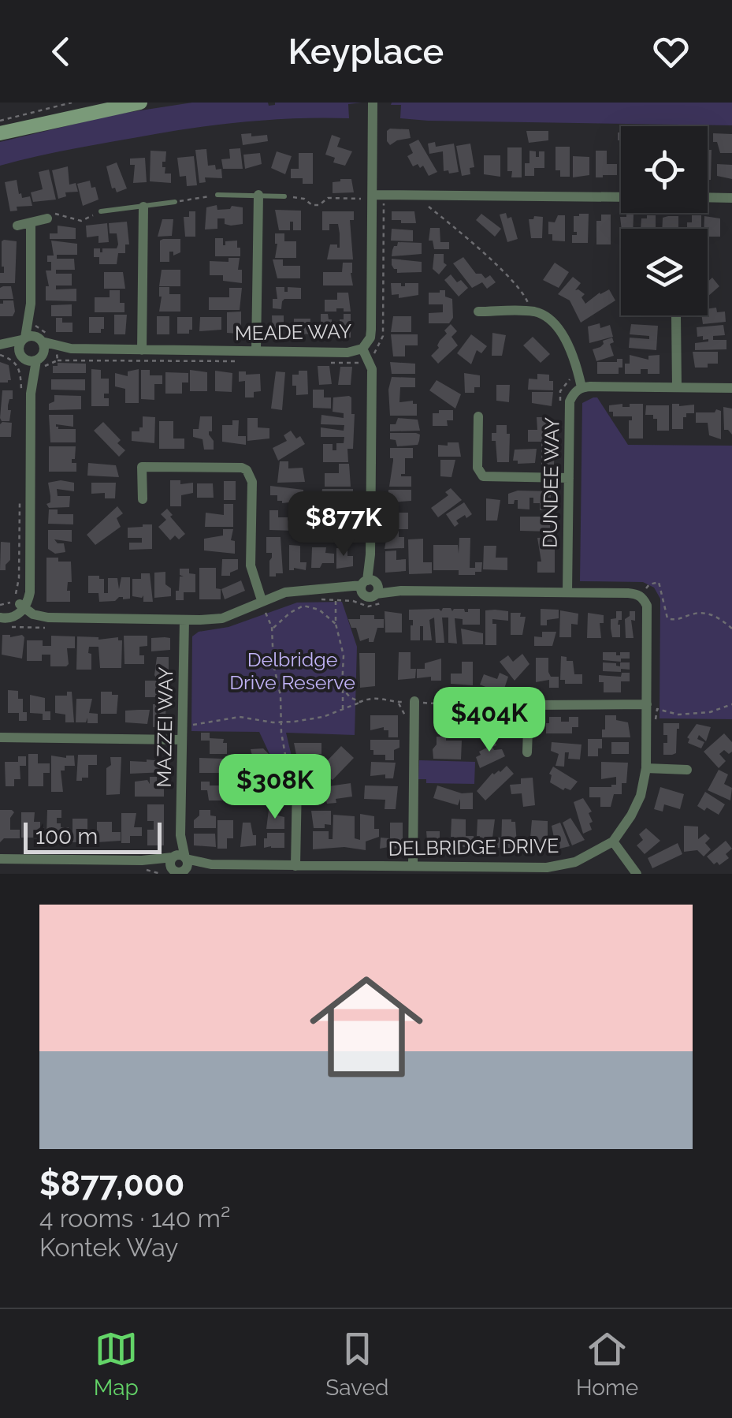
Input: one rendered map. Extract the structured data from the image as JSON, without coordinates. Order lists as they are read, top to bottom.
{
  "streets": {
    "street": [
      "MEADE WAY",
      "DUNDEE WAY",
      "MAZZEI WAY",
      "DELBRIDGE DRIVE"
    ]
  },
  "crossings": [
    ["MAZZEI WAY", "DELBRIDGE DRIVE"]
  ],
  "parks": ["Delbridge Drive Reserve"],
  "scale_bar": "100 m",
  "page": {
    "header": "Keyplace",
    "price": ["$877K", "$404K", "$308K"],
    "scale": "100 m",
    "list": [
      {
        "name": "$877,000",
        "note": "4 rooms · 140 m² · Kontek Way"
      }
    ],
    "tabs": ["Map", "Saved", "Home"]
  }
}
